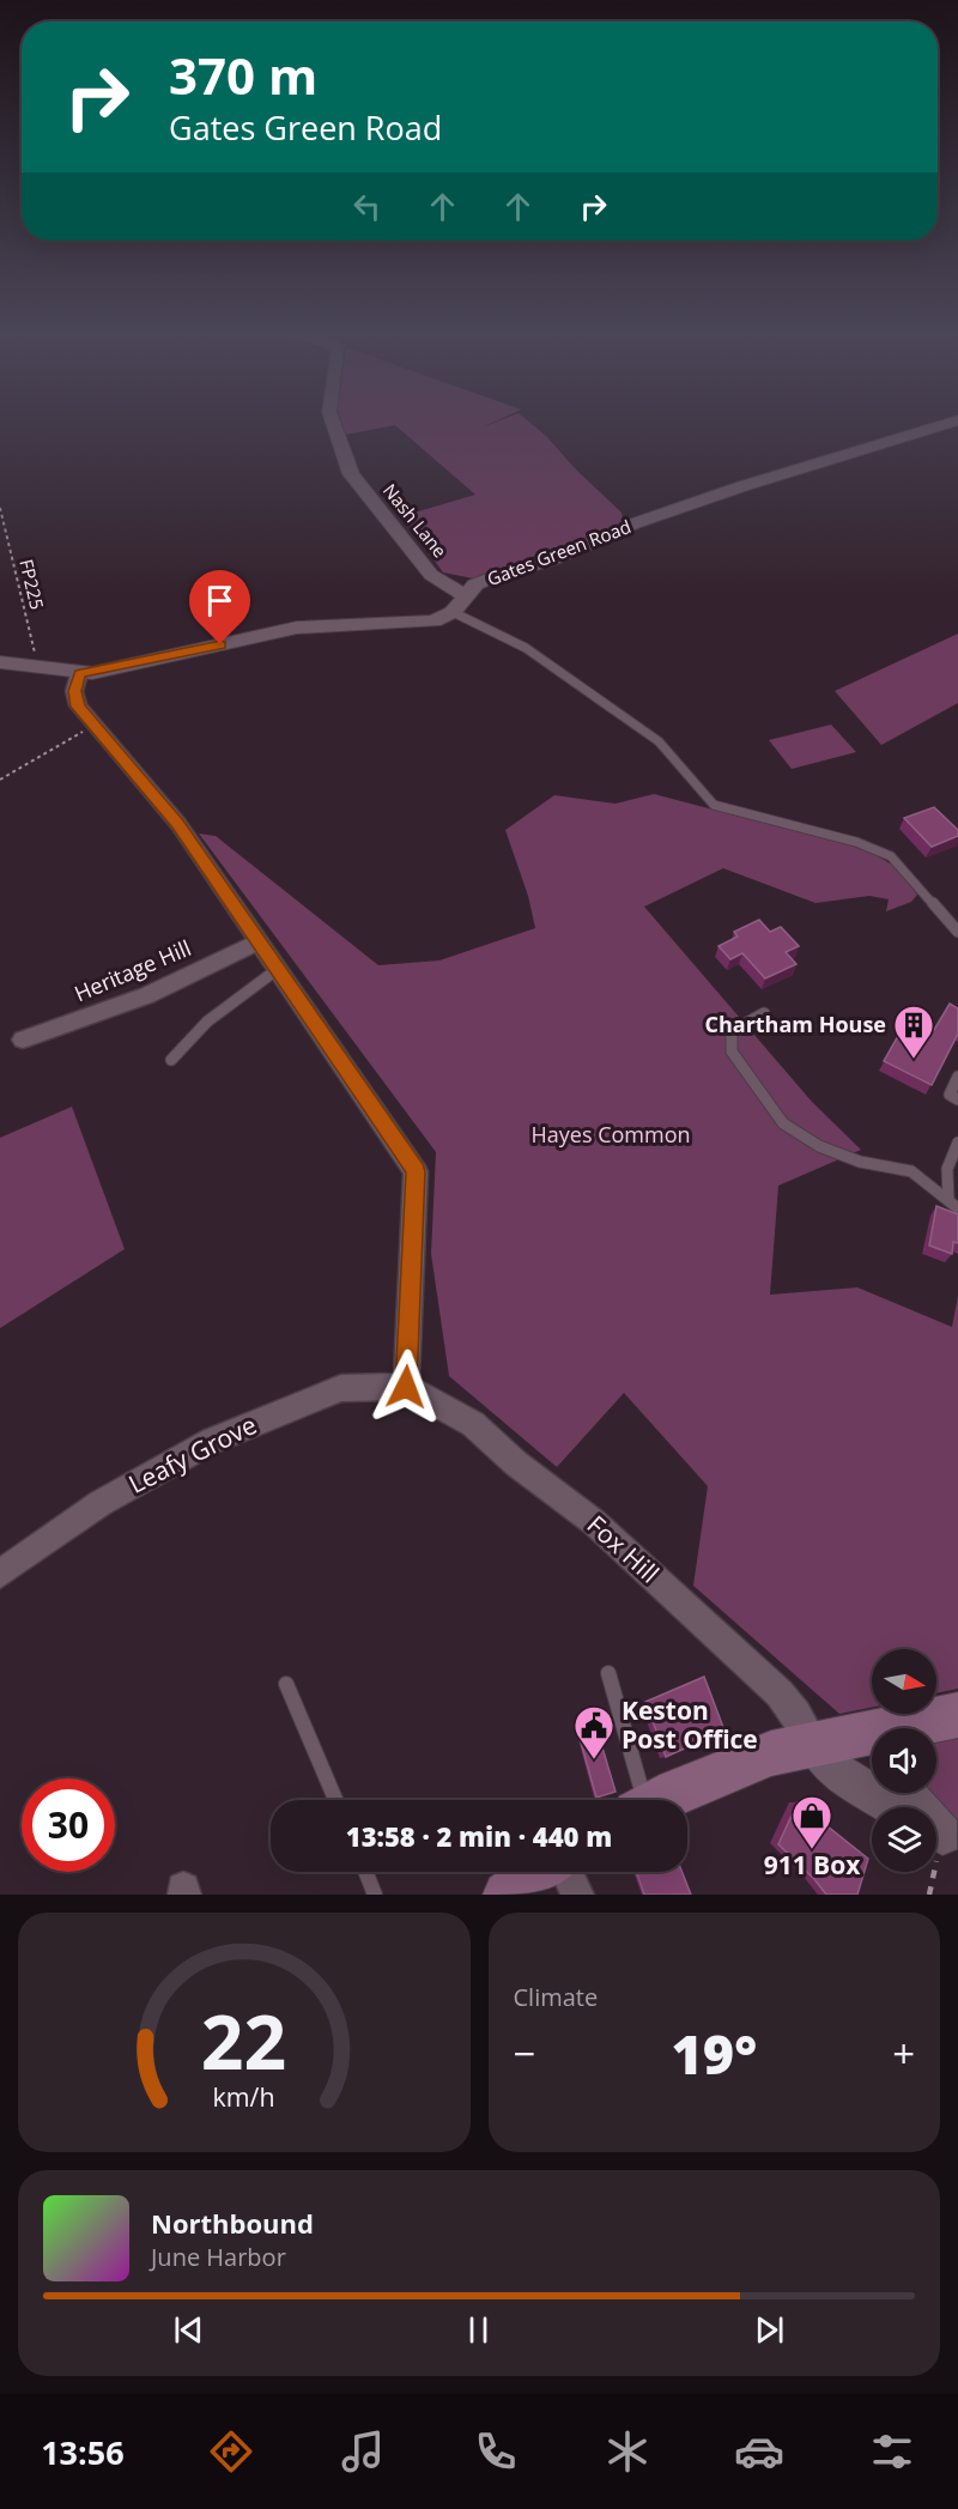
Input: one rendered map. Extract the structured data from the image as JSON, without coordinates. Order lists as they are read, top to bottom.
{
  "streets": {
    "street": [
      "Nash Lane",
      "Gates Green Road",
      "Heritage Hill",
      "Leafy Grove",
      "Fox Hill"
    ],
    "path": ["FP225"]
  },
  "crossings": [
    ["Nash Lane", "Gates Green Road"],
    ["Leafy Grove", "Fox Hill"]
  ],
  "parks": ["Hayes Common"],
  "places": {
    "building": ["Chartham House"],
    "public building": ["Keston Post Office"],
    "shop": ["911 Box"]
  },
  "north": "right",
  "page": {
    "turn": ["370 m", "Gates Green Road"],
    "limit": "30",
    "trip": "13:58 · 2 min · 440 m",
    "tile": "Climate",
    "heat": ["−", "19°", "+"],
    "song": ["Northbound", "June Harbor"],
    "tabs": "13:56",
    "gauge": ["22", "km/h"]
  }
}
